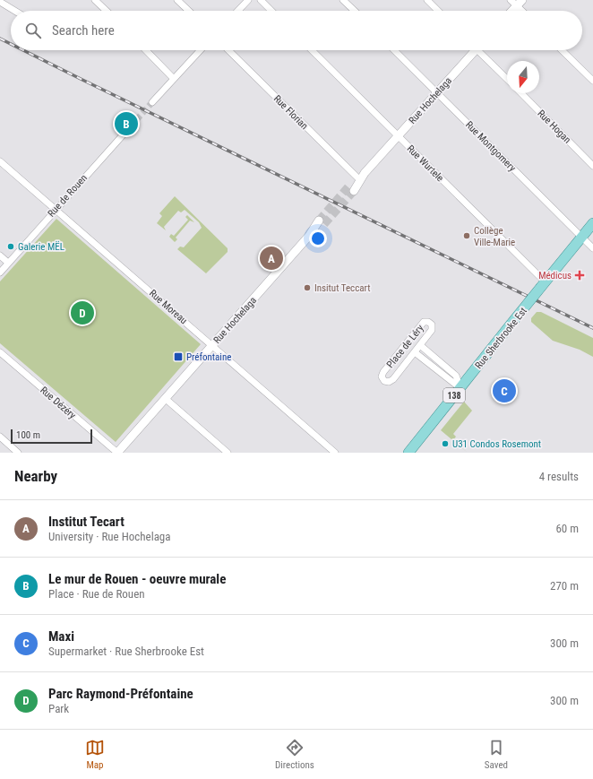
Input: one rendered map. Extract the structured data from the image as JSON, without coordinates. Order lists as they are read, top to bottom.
{
  "streets": {
    "main road": ["Rue Sherbrooke Est", "138"],
    "street": [
      "Rue Hochelaga",
      "Rue Florian",
      "Rue Hogan",
      "Rue Montgomery",
      "Rue Wurtele",
      "Rue de Rouen",
      "Rue Moreau",
      "Place de Léry",
      "Rue Dézéry"
    ]
  },
  "crossings": [
    ["Rue Hochelaga", "Rue Florian"],
    ["Rue Hochelaga", "Rue Montgomery"],
    ["Rue Hochelaga", "Rue Wurtele"],
    ["Rue Hochelaga", "Rue Moreau"],
    ["Rue Hochelaga", "Rue Dézéry"],
    ["Rue Montgomery", "Rue Sherbrooke Est"],
    ["Rue Wurtele", "Rue Sherbrooke Est"],
    ["Rue de Rouen", "Rue Moreau"],
    ["Rue Sherbrooke Est", "Place de Léry"]
  ],
  "places": {
    "other": [
      "Collège Ville-Marie",
      "Galerie MËL",
      "Insitut Teccart",
      "U31 Condos Rosemont"
    ],
    "health": ["Médicus"],
    "transit": ["Préfontaine"]
  },
  "scale_bar": "100 m",
  "north": "bottom",
  "page": {
    "search": "Search here",
    "pins": [
      "B",
      "A",
      "D",
      "C"
    ],
    "scale": "100 m",
    "heading": ["Nearby", "4 results"],
    "list": [
      {
        "mark": "A",
        "name": "Institut Tecart",
        "note": "University · Rue Hochelaga",
        "value": "60 m"
      },
      {
        "mark": "B",
        "name": "Le mur de Rouen - oeuvre murale",
        "note": "Place · Rue de Rouen",
        "value": "270 m"
      },
      {
        "mark": "C",
        "name": "Maxi",
        "note": "Supermarket · Rue Sherbrooke Est",
        "value": "300 m"
      },
      {
        "mark": "D",
        "name": "Parc Raymond-Préfontaine",
        "note": "Park",
        "value": "300 m"
      }
    ],
    "nav": ["Map", "Directions", "Saved"]
  }
}
